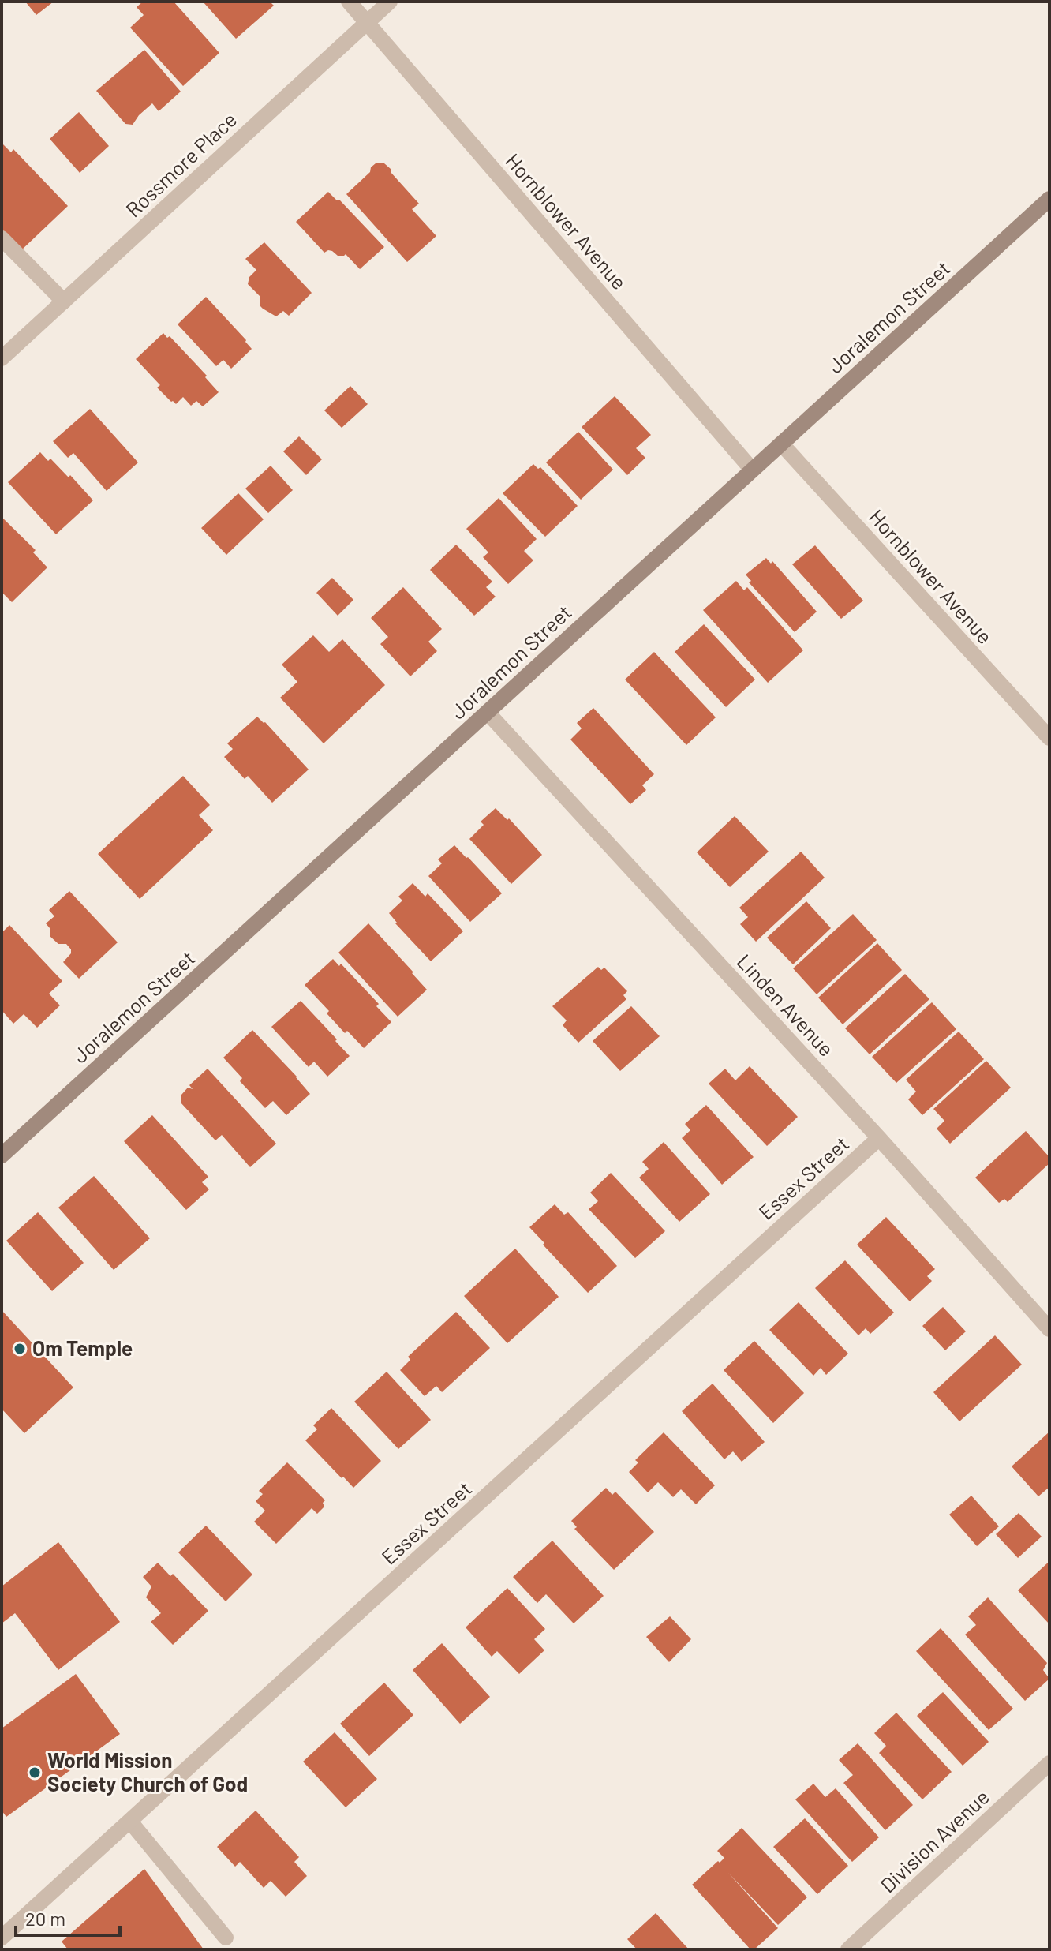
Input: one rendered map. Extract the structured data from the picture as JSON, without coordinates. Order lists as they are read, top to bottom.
{
  "streets": {
    "street": [
      "Rossmore Place",
      "Hornblower Avenue",
      "Joralemon Street",
      "Linden Avenue",
      "Essex Street",
      "Division Avenue"
    ]
  },
  "crossings": [
    ["Rossmore Place", "Hornblower Avenue"],
    ["Hornblower Avenue", "Joralemon Street"],
    ["Joralemon Street", "Linden Avenue"],
    ["Linden Avenue", "Essex Street"]
  ],
  "places": ["Om Temple", "World Mission Society Church of God"],
  "scale_bar": "20 m"
}
